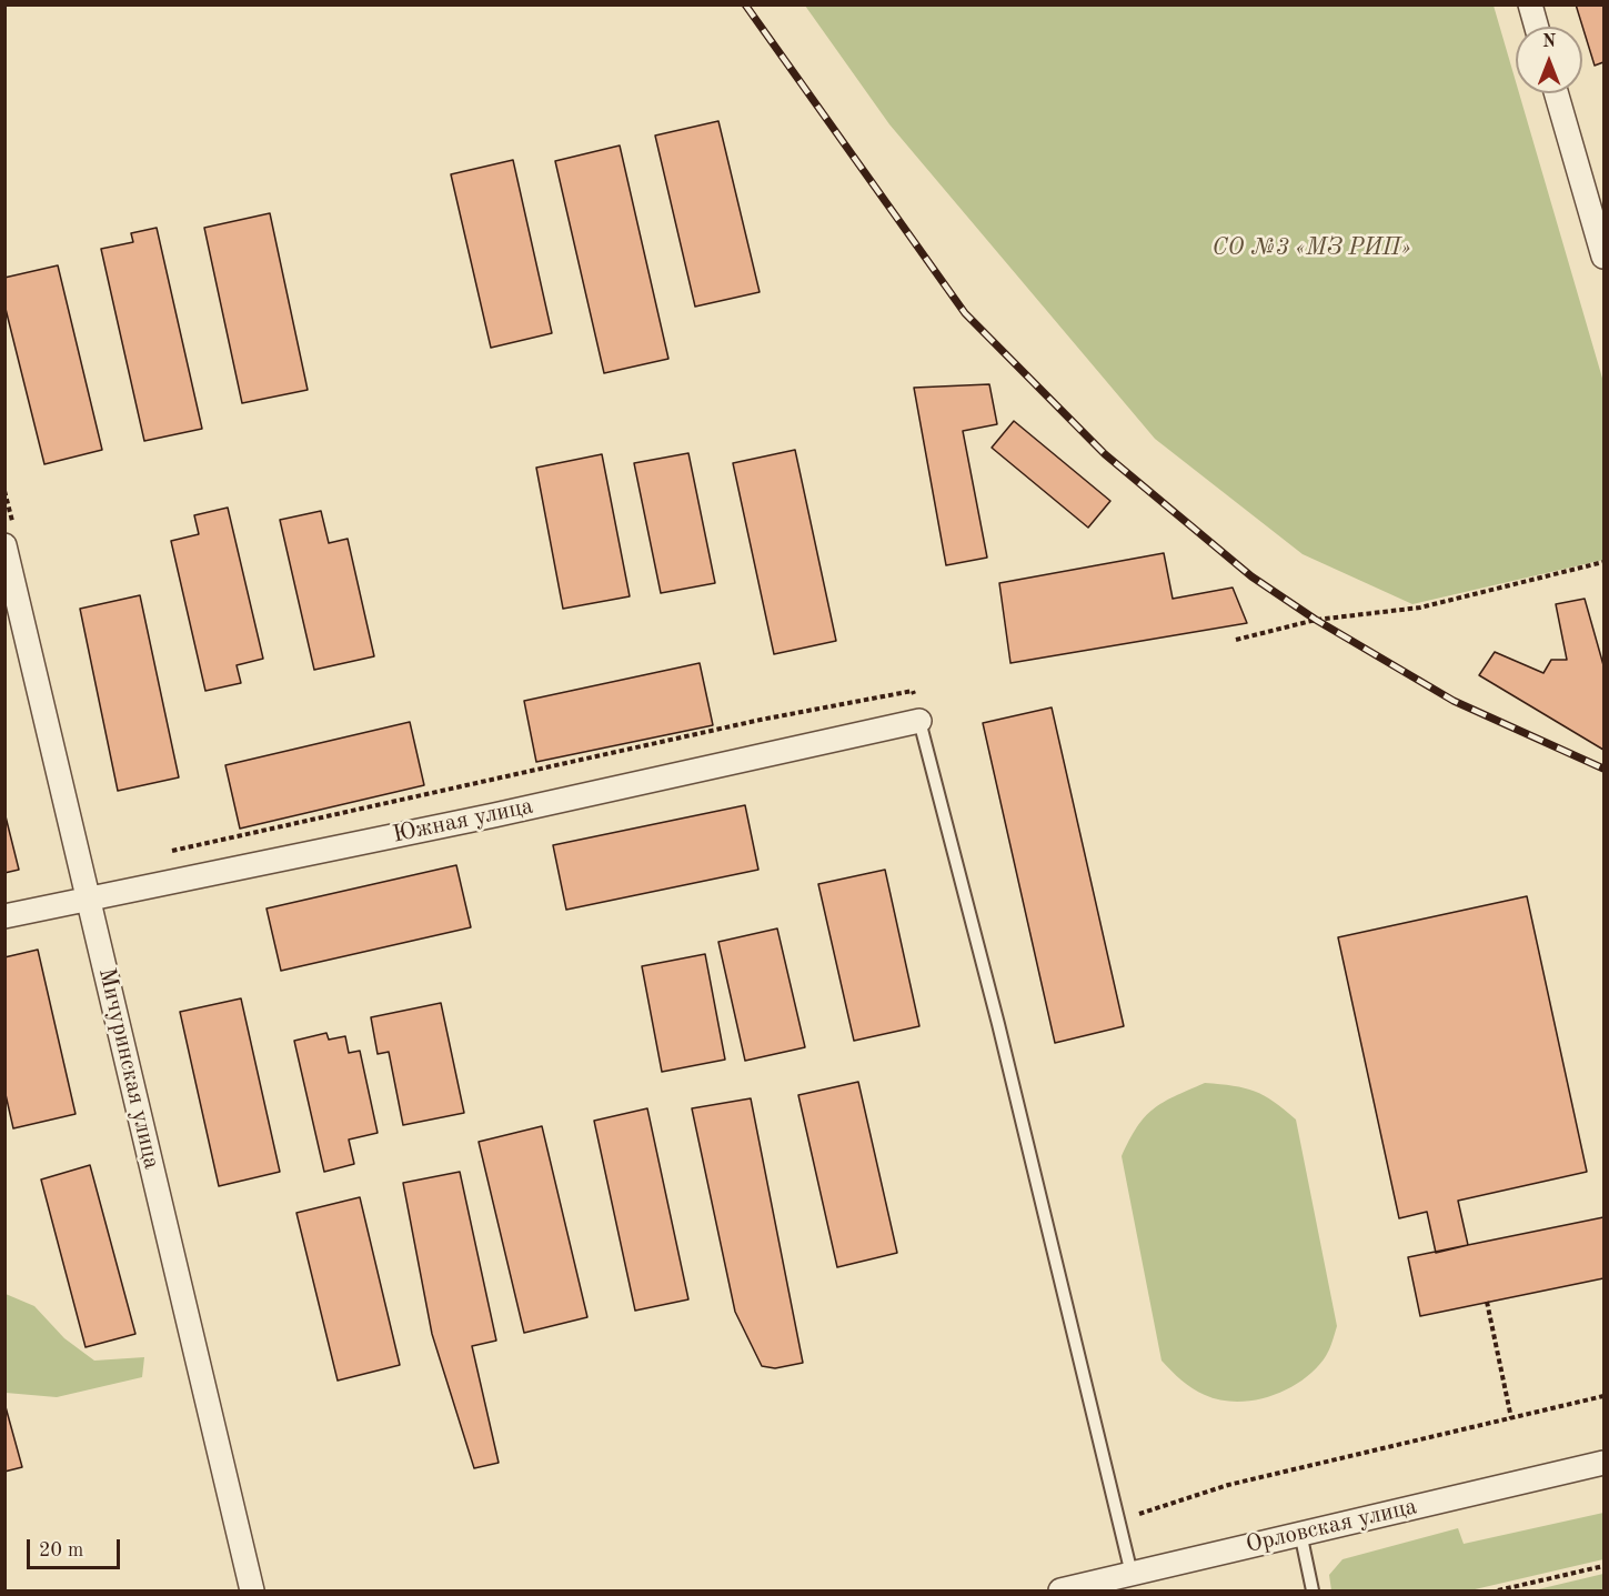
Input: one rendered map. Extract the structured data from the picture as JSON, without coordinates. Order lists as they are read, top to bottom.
{
  "streets": {
    "street": ["Южная улица", "Мичуринская улица", "Орловская улица"]
  },
  "crossings": [
    ["Южная улица", "Мичуринская улица"]
  ],
  "parks": ["СО №3 «МЗ РИП»"],
  "scale_bar": "20 m",
  "north": "top"
}
